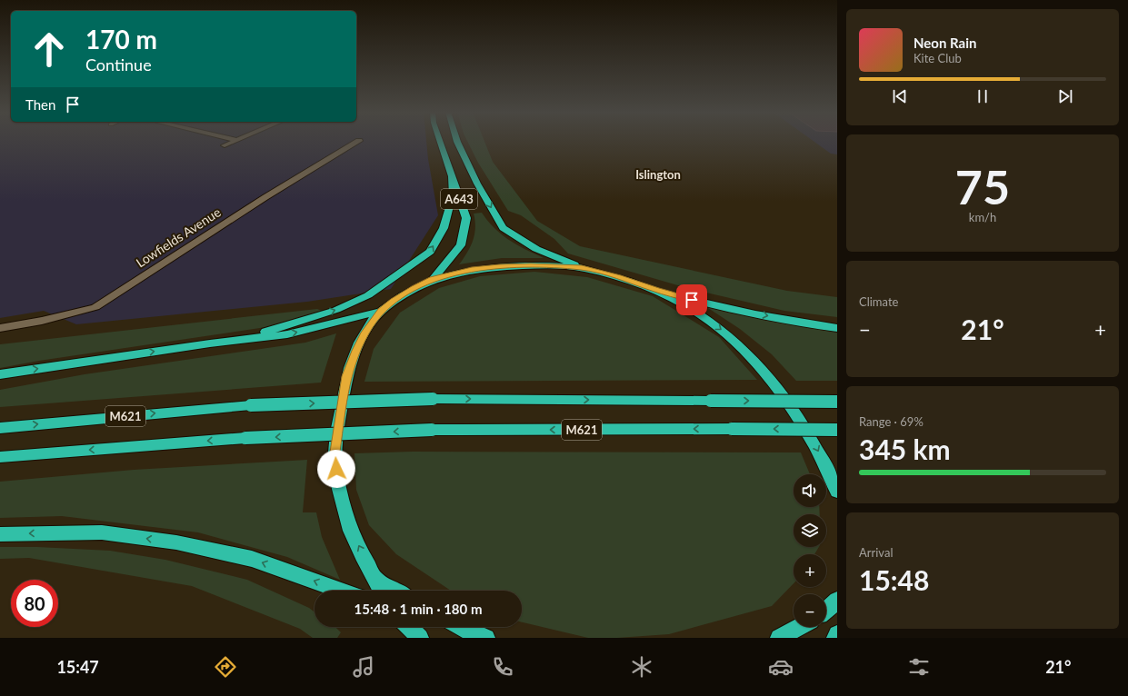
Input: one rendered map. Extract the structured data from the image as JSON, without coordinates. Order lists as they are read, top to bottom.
{
  "streets": {
    "highway": ["A643", "M621"],
    "street": ["Lowfields Avenue"]
  },
  "districts": ["Islington"],
  "page": {
    "turn": ["170 m", "Continue"],
    "song": ["Neon Rain", "Kite Club"],
    "then": "Then",
    "tile": [
      ["75", "km/h"],
      "Climate",
      ["Range · 69%", "345 km"],
      ["Arrival", "15:48"]
    ],
    "heat": ["−", "21°", "+"],
    "map_buttons": ["+", "−"],
    "limit": "80",
    "trip": "15:48 · 1 min · 180 m",
    "tabs": ["15:47", "21°"]
  }
}
